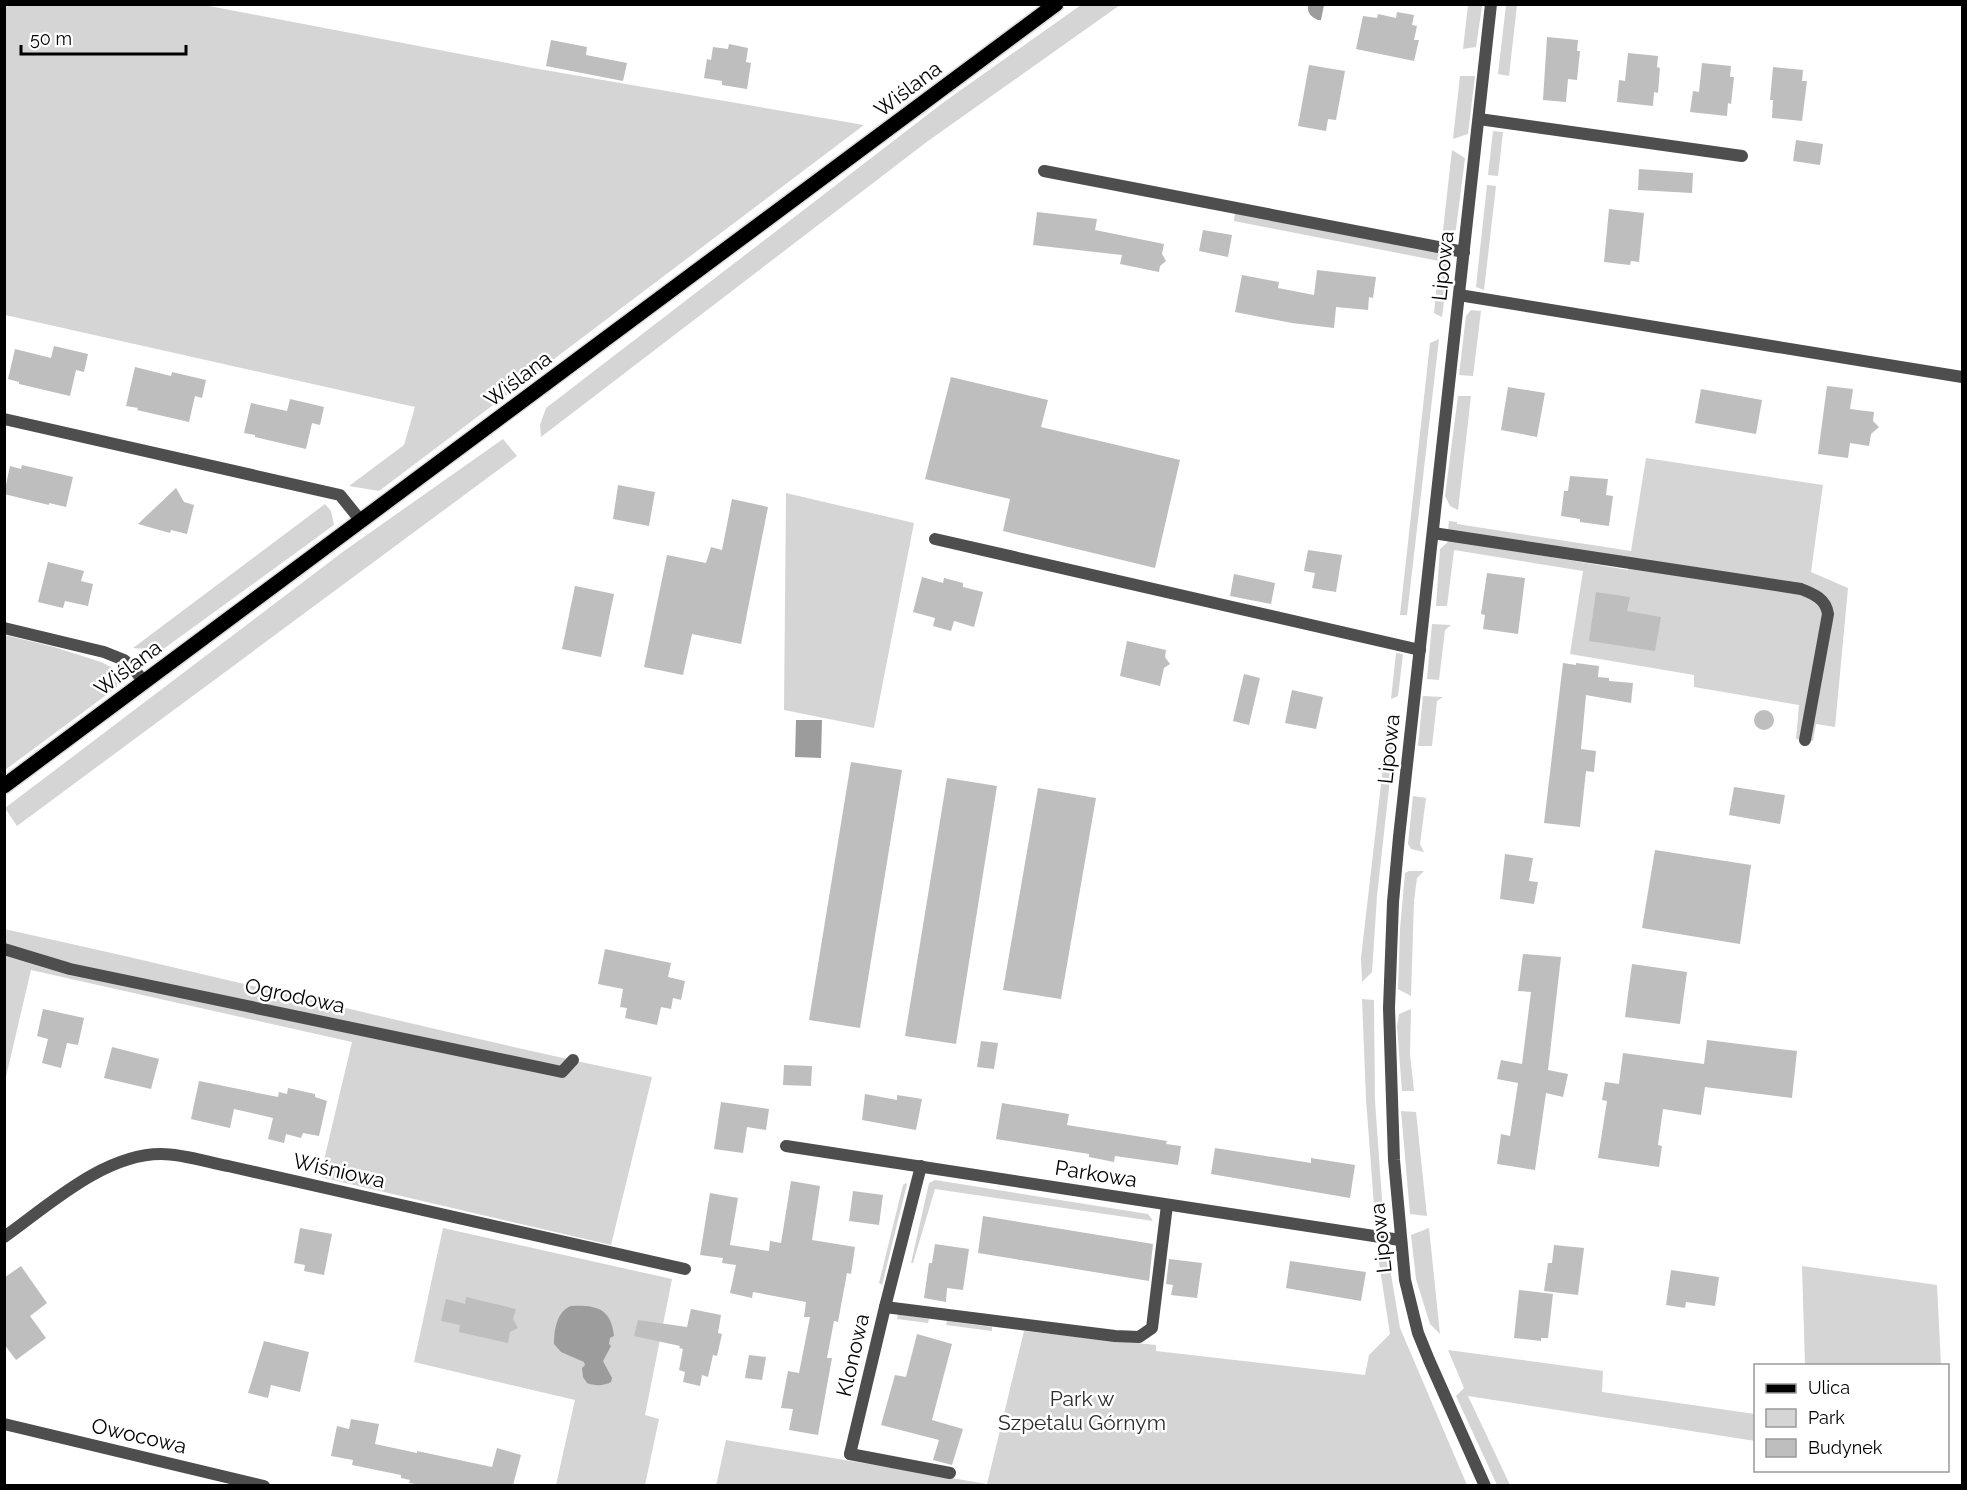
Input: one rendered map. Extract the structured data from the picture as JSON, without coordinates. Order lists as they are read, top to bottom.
{
  "streets": {
    "main road": ["Wiślana"],
    "street": [
      "Lipowa",
      "Ogrodowa",
      "Wiśniowa",
      "Parkowa",
      "Klonowa",
      "Owocowa"
    ]
  },
  "crossings": [
    ["Lipowa", "Parkowa"],
    ["Parkowa", "Klonowa"]
  ],
  "parks": ["Park w Szpetalu Górnym"],
  "legend": ["Ulica", "Park", "Budynek"],
  "scale_bar": "50 m"
}
